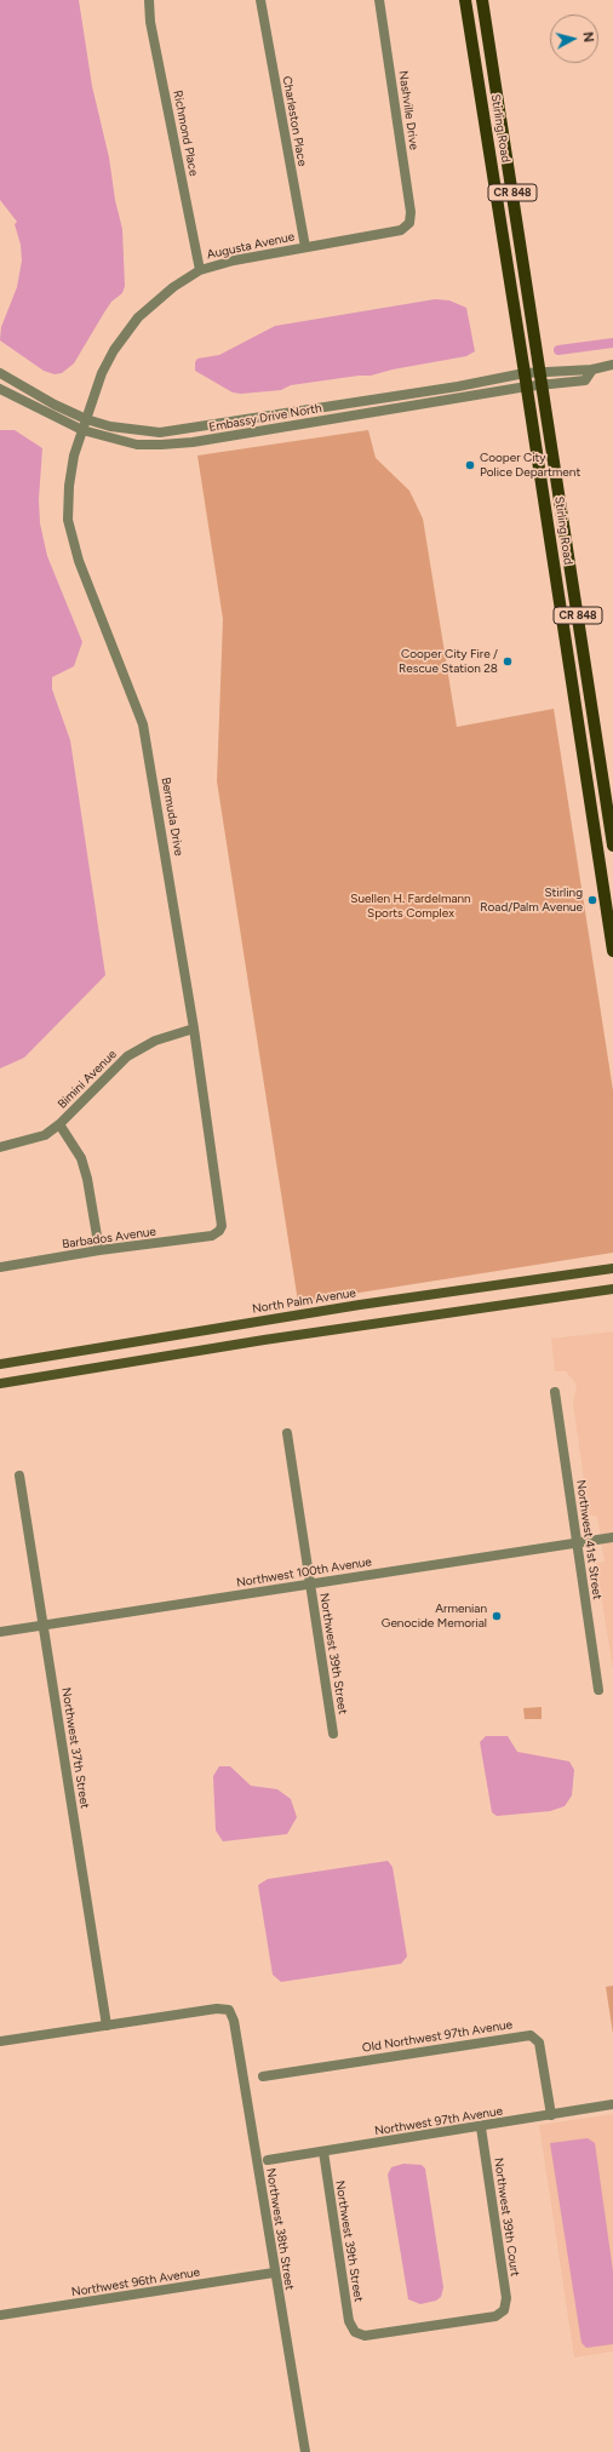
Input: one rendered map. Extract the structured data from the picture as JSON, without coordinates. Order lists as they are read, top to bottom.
{
  "streets": {
    "main road": ["Stirling Road", "CR 848", "North Palm Avenue"],
    "street": [
      "Nashville Drive",
      "Charleston Place",
      "Richmond Place",
      "Augusta Avenue",
      "Embassy Drive North",
      "Bermuda Drive",
      "Bimini Avenue",
      "Barbados Avenue",
      "Northwest 41st Street",
      "Northwest 100th Avenue",
      "Northwest 39th Street",
      "Northwest 37th Street",
      "Old Northwest 97th Avenue",
      "Northwest 97th Avenue",
      "Northwest 39th Court",
      "Northwest 38th Street",
      "Northwest 96th Avenue"
    ]
  },
  "crossings": [
    ["Nashville Drive", "Augusta Avenue"],
    ["Charleston Place", "Augusta Avenue"],
    ["Stirling Road", "Embassy Drive North"],
    ["Richmond Place", "Augusta Avenue"],
    ["Augusta Avenue", "Embassy Drive North"],
    ["Augusta Avenue", "Bermuda Drive"],
    ["Embassy Drive North", "Bermuda Drive"],
    ["Bermuda Drive", "Bimini Avenue"],
    ["Bermuda Drive", "Barbados Avenue"],
    ["Northwest 41st Street", "Northwest 100th Avenue"],
    ["Northwest 100th Avenue", "Northwest 39th Street"],
    ["Northwest 100th Avenue", "Northwest 37th Street"],
    ["Northwest 39th Street", "Northwest 97th Avenue"],
    ["Northwest 39th Street", "Northwest 39th Court"],
    ["Northwest 37th Street", "Northwest 38th Street"],
    ["Old Northwest 97th Avenue", "Northwest 97th Avenue"],
    ["Northwest 97th Avenue", "Northwest 39th Court"],
    ["Northwest 38th Street", "Northwest 96th Avenue"]
  ],
  "parks": ["Suellen H. Fardelmann Sports Complex"],
  "places": [
    "Cooper City Police Department",
    "Cooper City Fire / Rescue Station 28",
    "Stirling Road/Palm Avenue",
    "Armenian Genocide Memorial"
  ],
  "north": "right"
}
